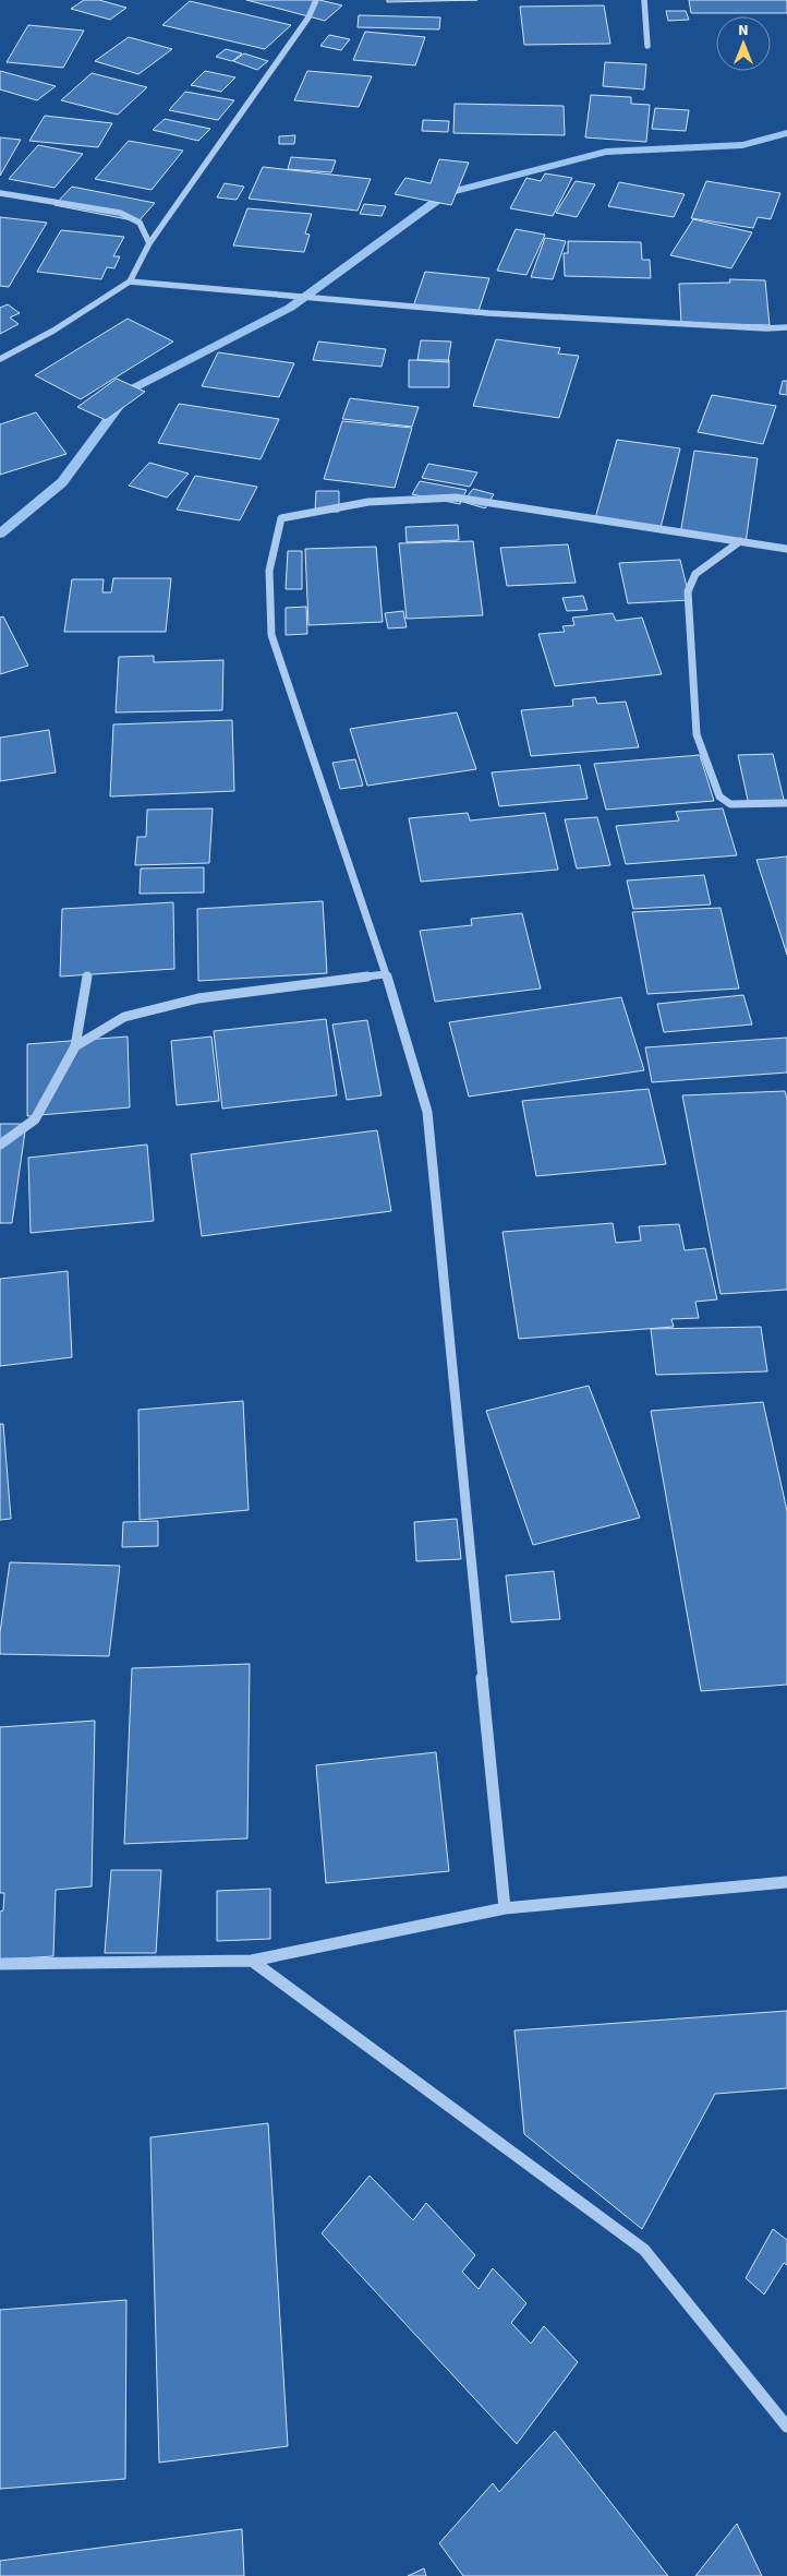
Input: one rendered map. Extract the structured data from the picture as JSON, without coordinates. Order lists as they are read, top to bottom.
{
  "north": "top"
}
